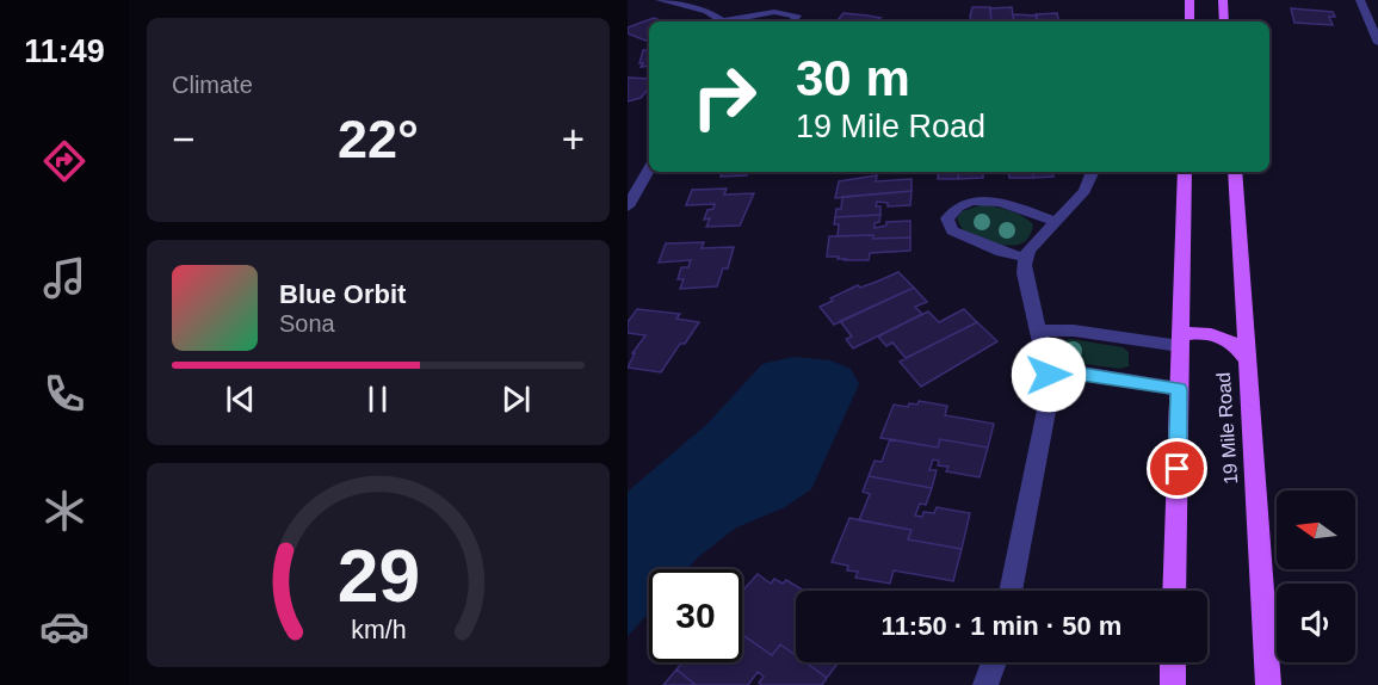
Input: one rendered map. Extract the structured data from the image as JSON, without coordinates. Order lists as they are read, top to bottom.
{
  "streets": {
    "main road": ["19 Mile Road"]
  },
  "north": "left",
  "page": {
    "tabs": "11:49",
    "tile": "Climate",
    "turn": ["30 m", "19 Mile Road"],
    "heat": ["−", "22°", "+"],
    "song": ["Blue Orbit", "Sona"],
    "limit": "30",
    "trip": "11:50 · 1 min · 50 m",
    "gauge": ["29", "km/h"]
  }
}
